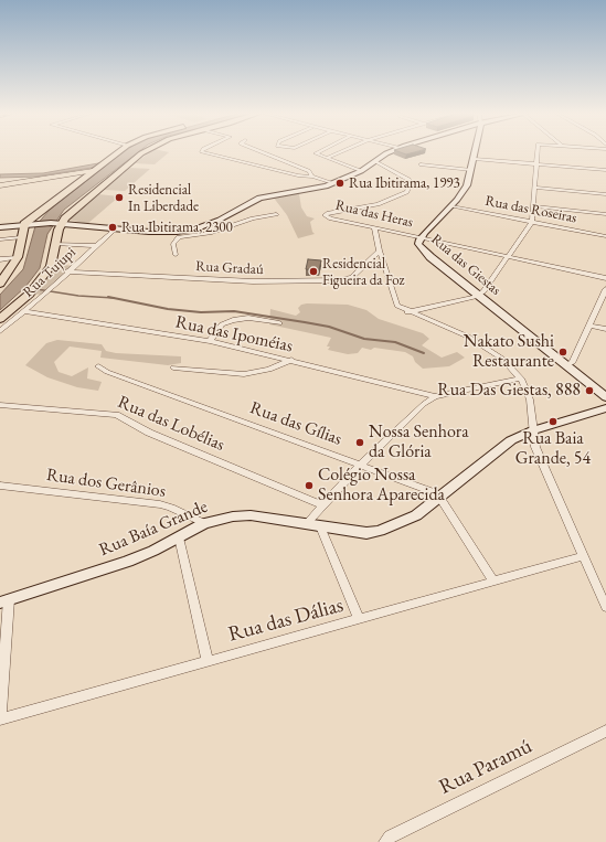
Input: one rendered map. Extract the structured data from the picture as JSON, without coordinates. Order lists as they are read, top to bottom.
{
  "streets": {
    "main road": ["Rua das Giestas", "Rua Baía Grande"],
    "street": [
      "Rua das Roseiras",
      "Rua das Heras",
      "Rua Gradaú",
      "Rua Tujupi",
      "Rua das Ipoméias",
      "Rua das Lobélias",
      "Rua das Gílias",
      "Rua dos Gerânios",
      "Rua das Dálias",
      "Rua Paramú"
    ]
  },
  "crossings": [
    ["Rua das Roseiras", "Rua das Giestas"],
    ["Rua das Heras", "Rua das Giestas"],
    ["Rua Gradaú", "Rua Tujupi"],
    ["Rua Tujupi", "Rua das Ipoméias"],
    ["Rua das Ipoméias", "Rua das Gílias"],
    ["Rua das Gílias", "Rua Baía Grande"],
    ["Rua dos Gerânios", "Rua Baía Grande"]
  ],
  "places": [
    "Rua Ibitirama, 1993",
    "Residencial In Liberdade",
    "Rua Ibitirama, 2300",
    "Residencial Figueira da Foz",
    "Nakato Sushi Restaurante",
    "Rua Das Giestas, 888",
    "Rua Baia Grande, 54",
    "Nossa Senhora da Glória",
    "Colégio Nossa Senhora Aparecida"
  ]
}
